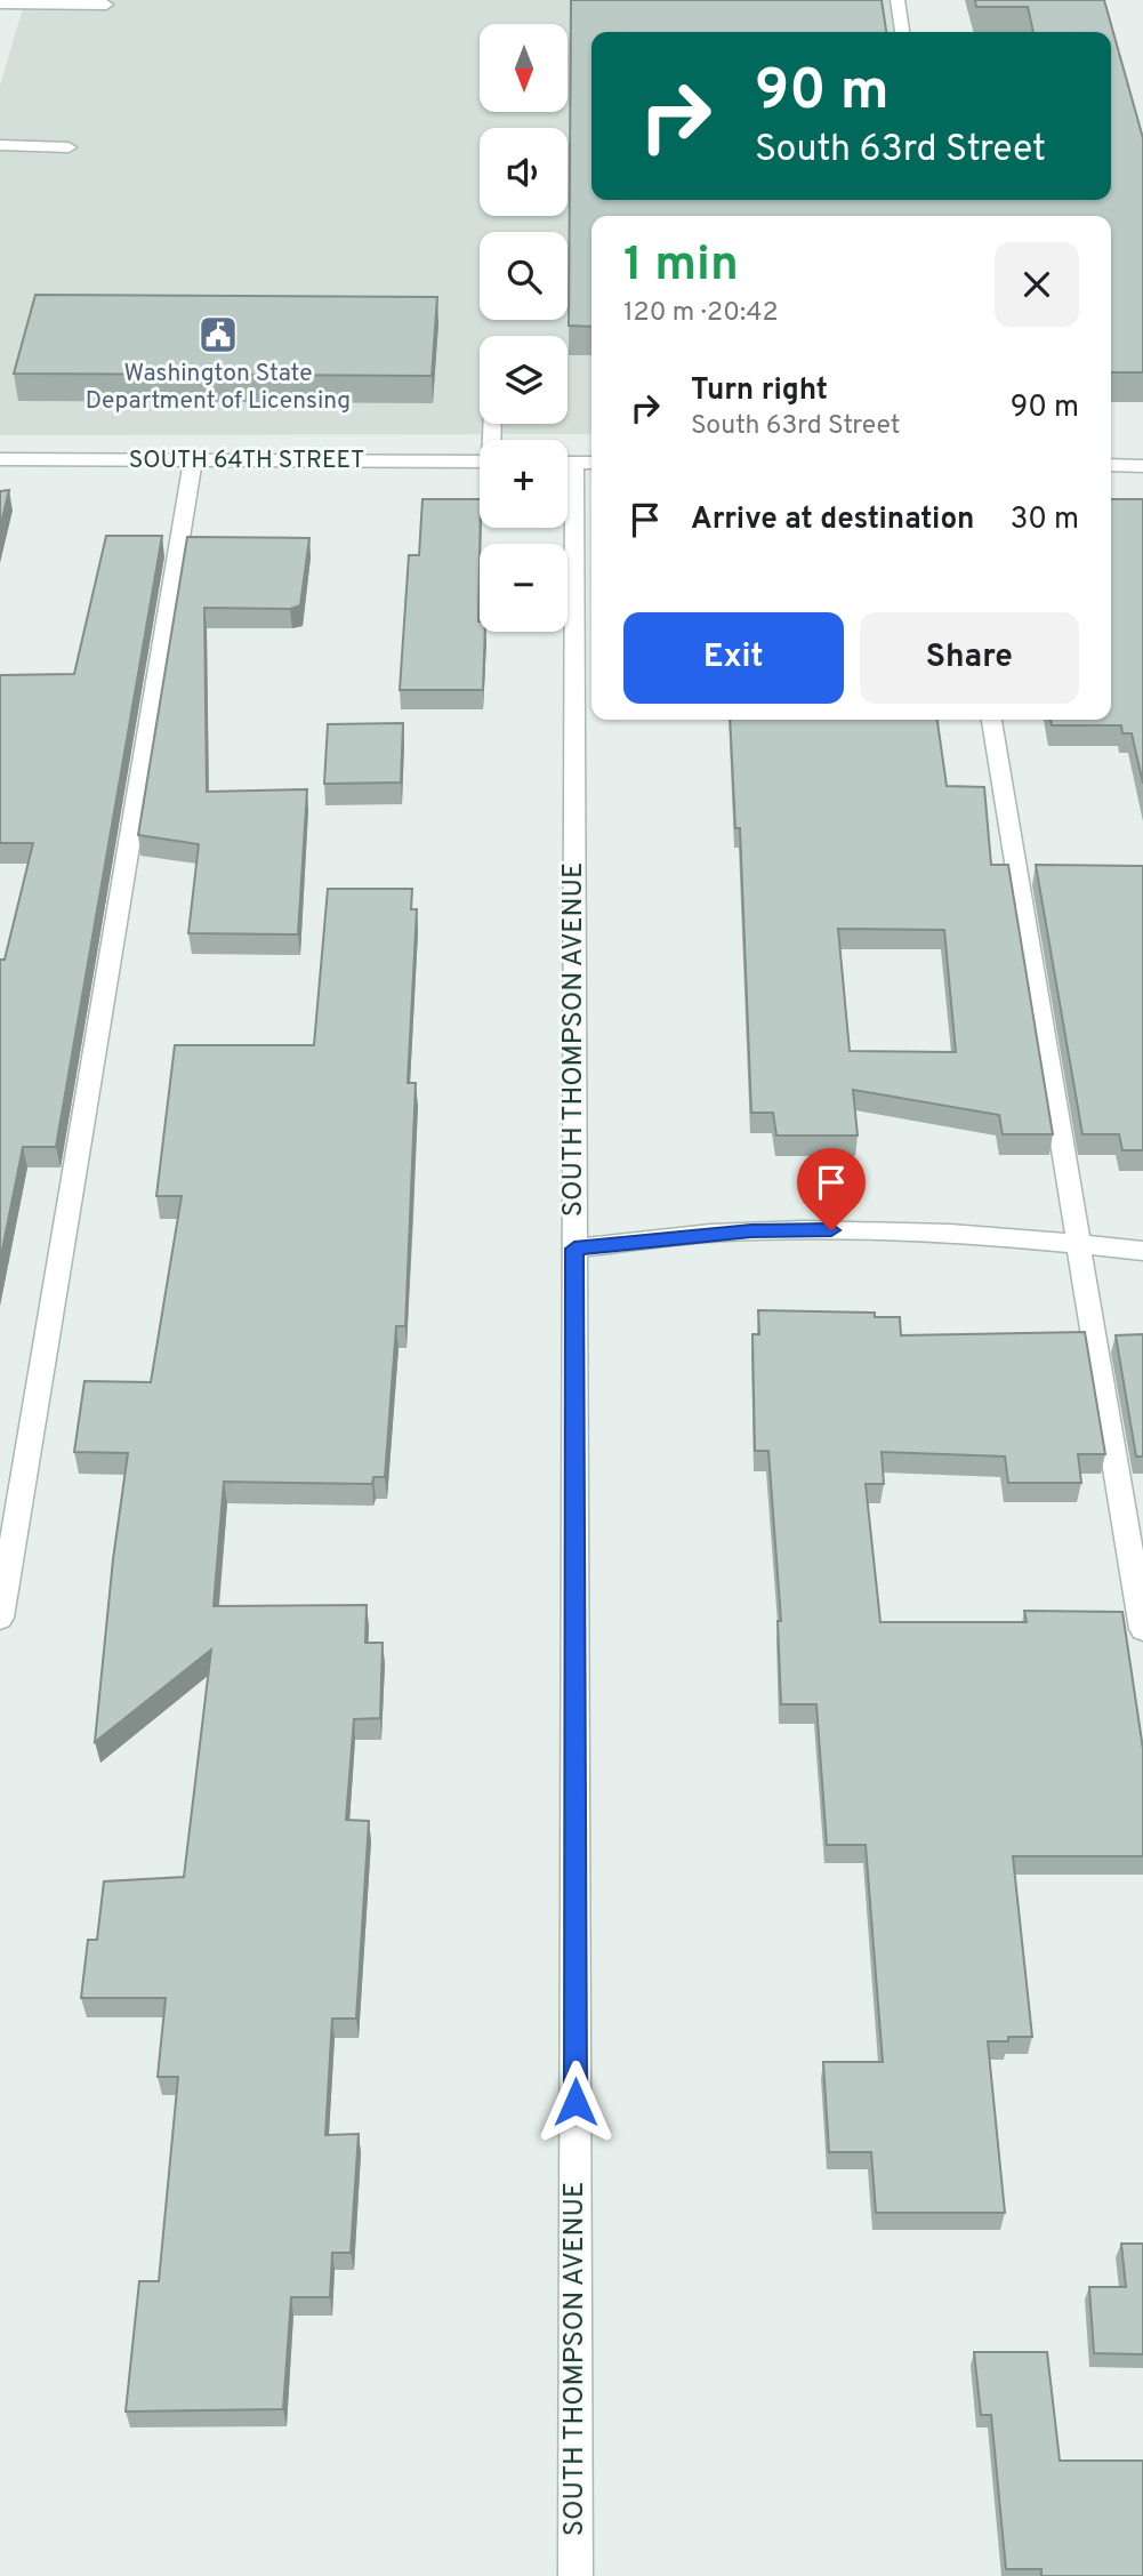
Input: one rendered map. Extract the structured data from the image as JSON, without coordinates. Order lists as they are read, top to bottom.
{
  "streets": {
    "street": ["SOUTH 64TH STREET", "SOUTH THOMPSON AVENUE"]
  },
  "places": {
    "public building": ["Washington State Department of Licensing"]
  },
  "north": "bottom",
  "page": {
    "map_buttons": ["+", "−"],
    "turn": ["90 m", "South 63rd Street"],
    "heading": ["1 min", "120 m · 20:42"],
    "list": [
      {
        "name": "Turn right",
        "note": "South 63rd Street",
        "value": "90 m"
      },
      {
        "name": "Arrive at destination",
        "value": "30 m"
      }
    ],
    "buttons": ["Exit", "Share"]
  }
}
